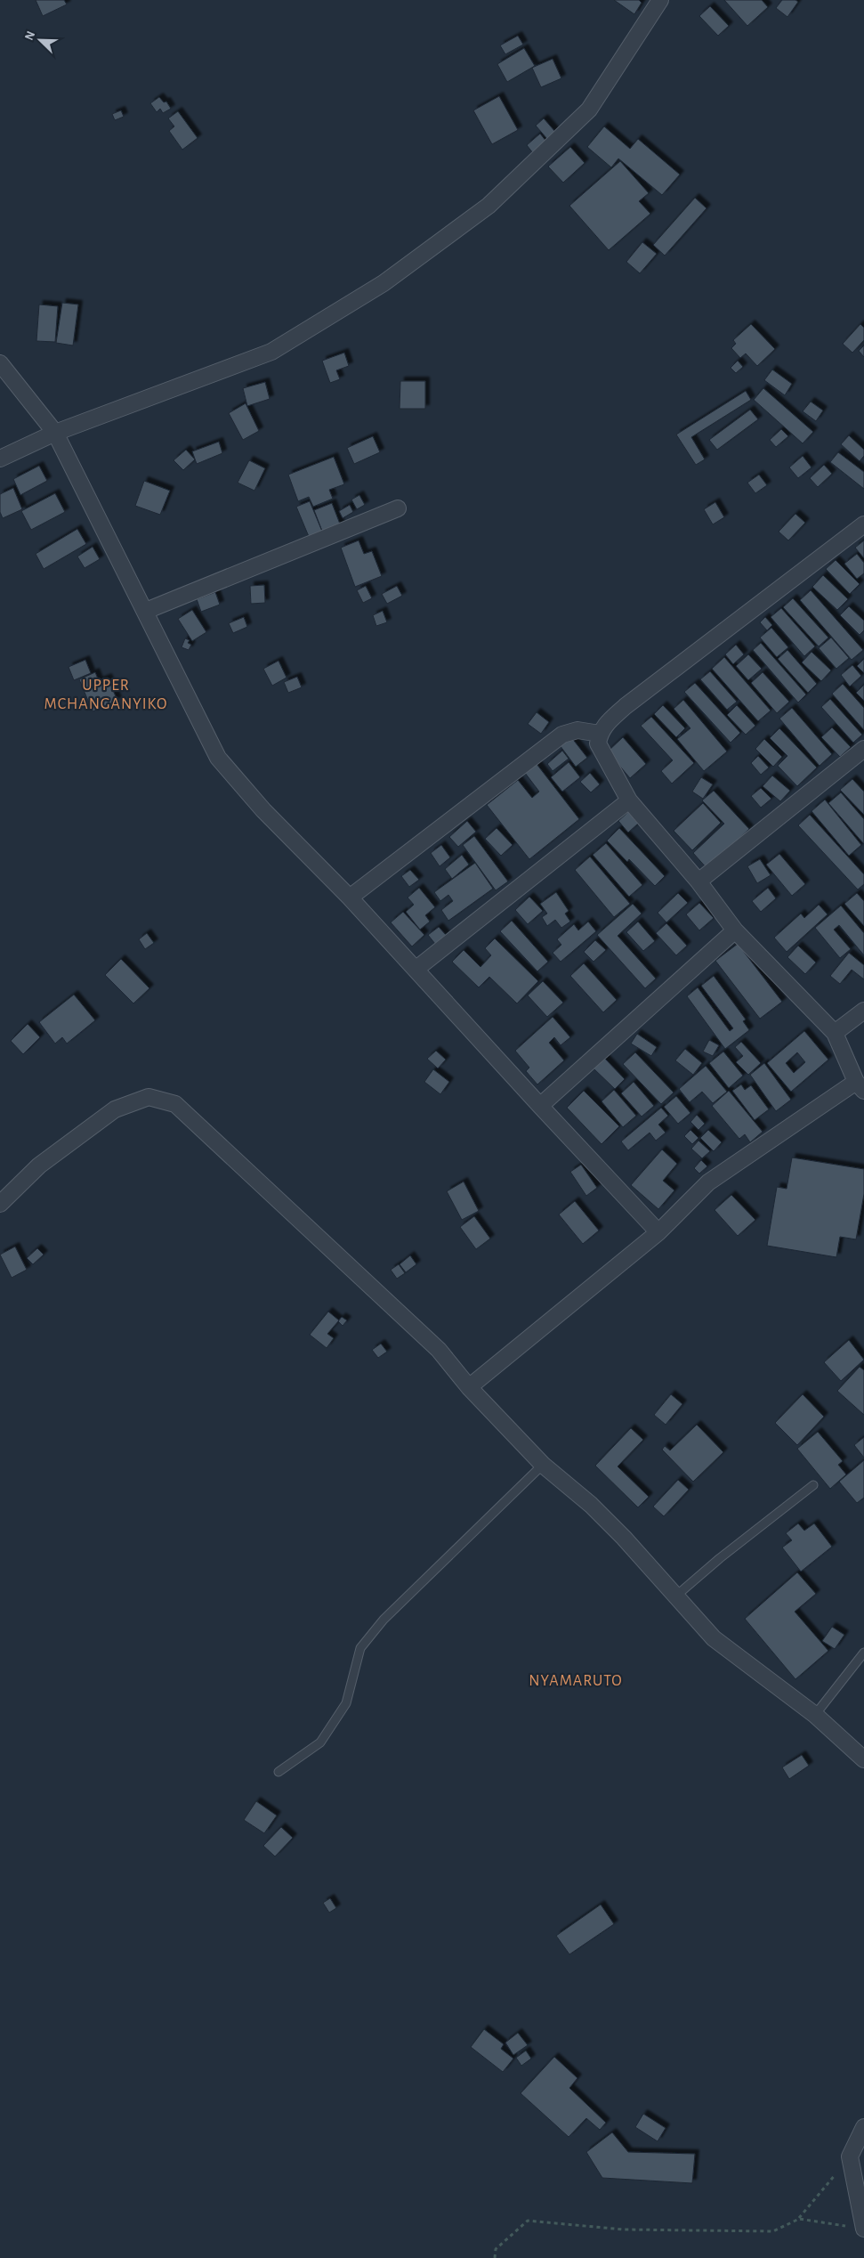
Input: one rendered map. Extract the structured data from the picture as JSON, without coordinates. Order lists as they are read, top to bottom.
{
  "districts": ["UPPER MCHANGANYIKO", "NYAMARUTO"],
  "north": "top left"
}
